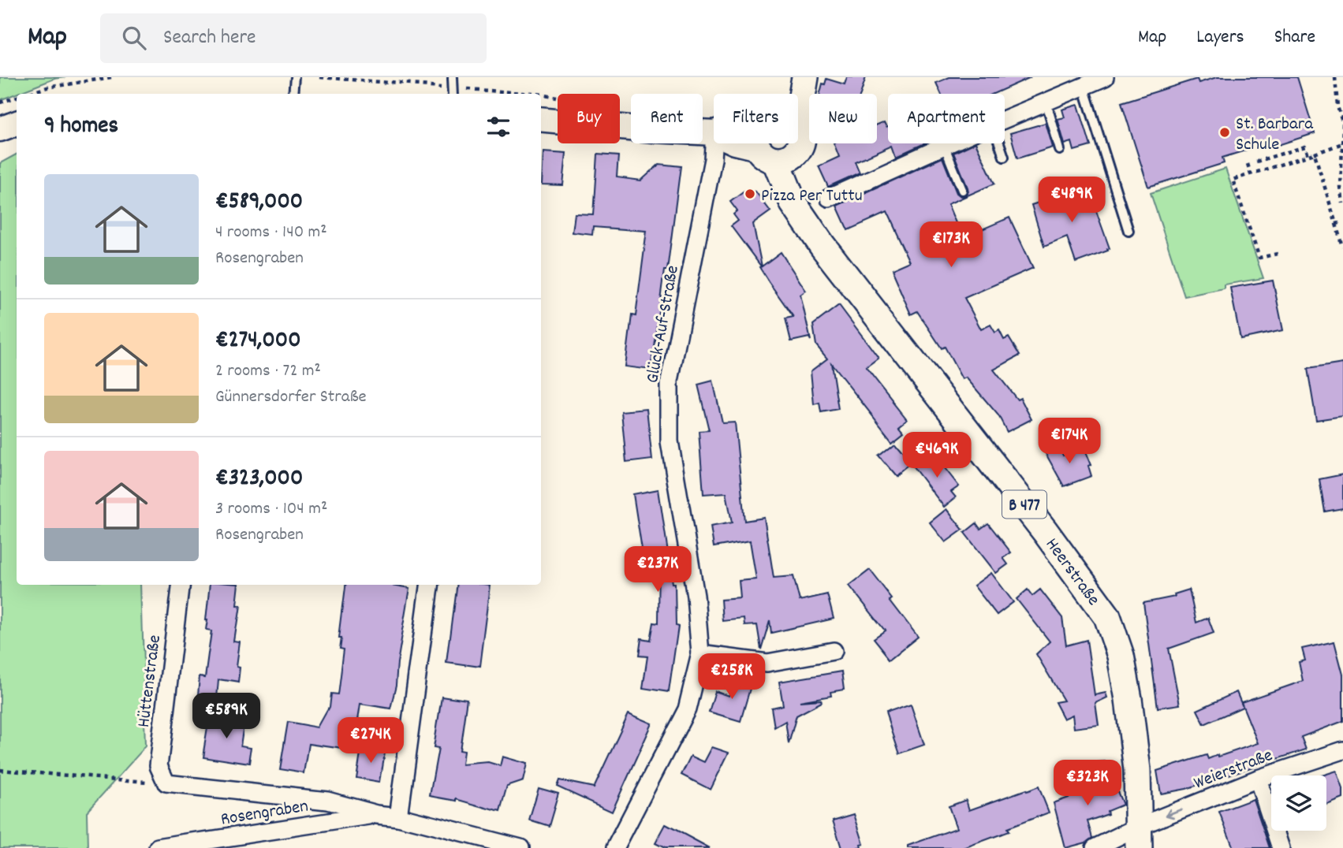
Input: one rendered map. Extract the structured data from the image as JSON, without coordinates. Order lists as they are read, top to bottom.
{
  "streets": {
    "main road": ["B 477", "Heerstraße"],
    "street": [
      "Glück-Auf-Straße",
      "Hüttenstraße",
      "Weierstraße",
      "Rosengraben"
    ]
  },
  "crossings": [
    ["Heerstraße", "Weierstraße"],
    ["Hüttenstraße", "Rosengraben"]
  ],
  "one_way": ["Weierstraße"],
  "places": ["St. Barbara Schule", "Pizza Per Tuttu"],
  "page": {
    "header": "Map",
    "search": "Search here",
    "nav": ["Map", "Layers", "Share"],
    "chip": [
      "Buy",
      "Rent",
      "Filters",
      "New",
      "Apartment"
    ],
    "heading": "9 homes",
    "list": [
      {
        "name": "€589,000",
        "note": "4 rooms · 140 m² · Rosengraben"
      },
      {
        "name": "€274,000",
        "note": "2 rooms · 72 m² · Günnersdorfer Straße"
      },
      {
        "name": "€323,000",
        "note": "3 rooms · 104 m² · Rosengraben"
      }
    ],
    "price": [
      "€489K",
      "€173K",
      "€174K",
      "€469K",
      "€237K",
      "€258K",
      "€589K",
      "€274K",
      "€323K"
    ]
  }
}
